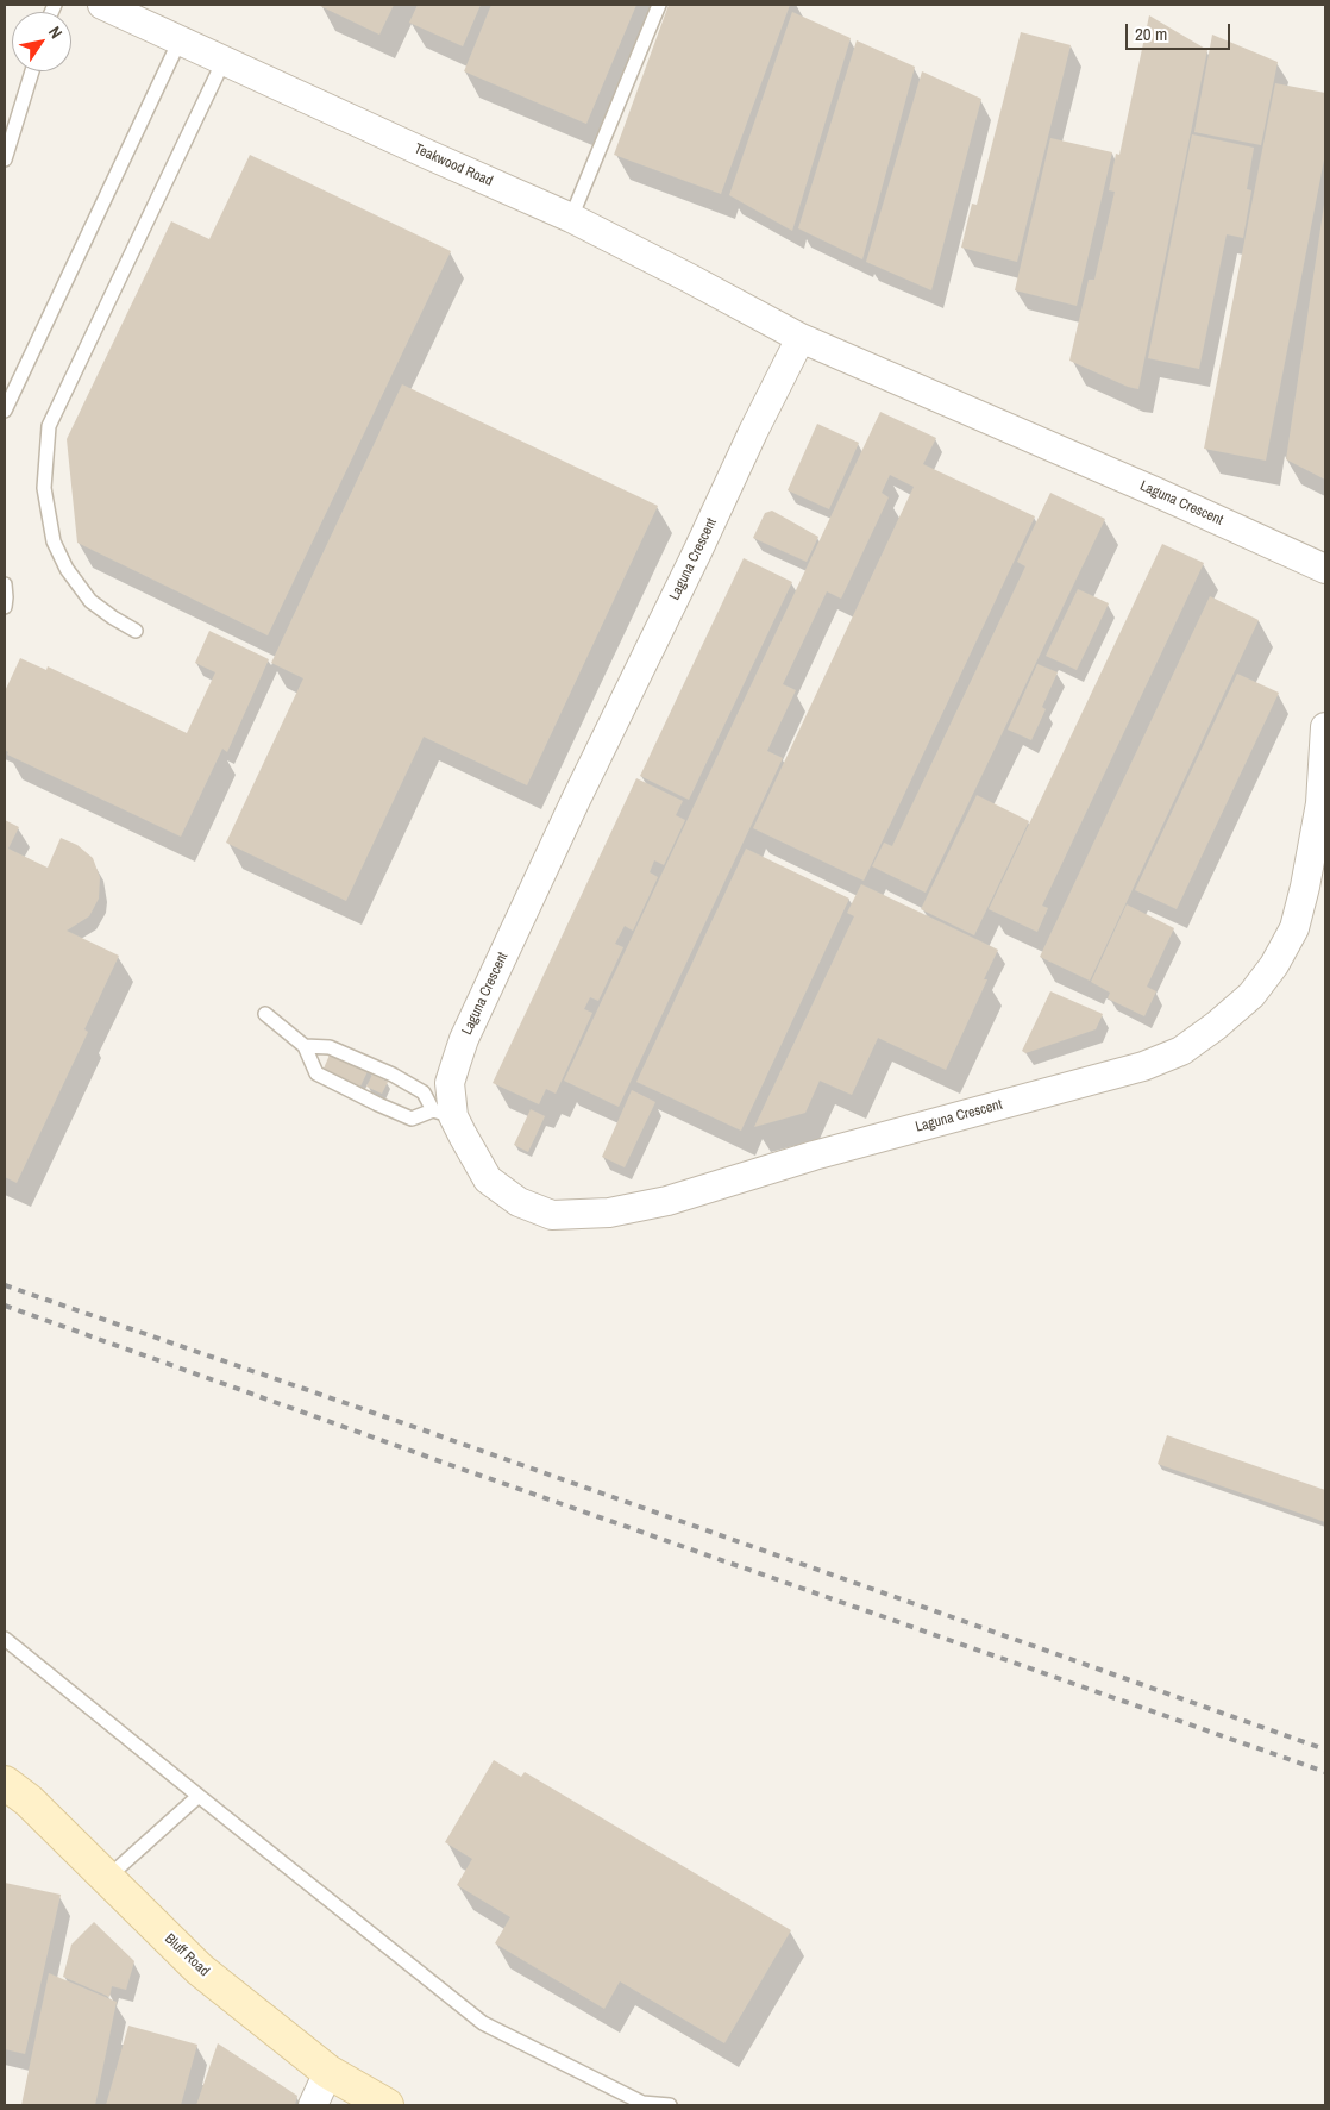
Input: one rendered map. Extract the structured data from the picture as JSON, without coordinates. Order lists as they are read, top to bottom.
{
  "streets": {
    "main road": ["Bluff Road"],
    "street": ["Teakwood Road", "Laguna Crescent"]
  },
  "crossings": [
    ["Teakwood Road", "Laguna Crescent"]
  ],
  "scale_bar": "20 m",
  "north": "top right"
}
